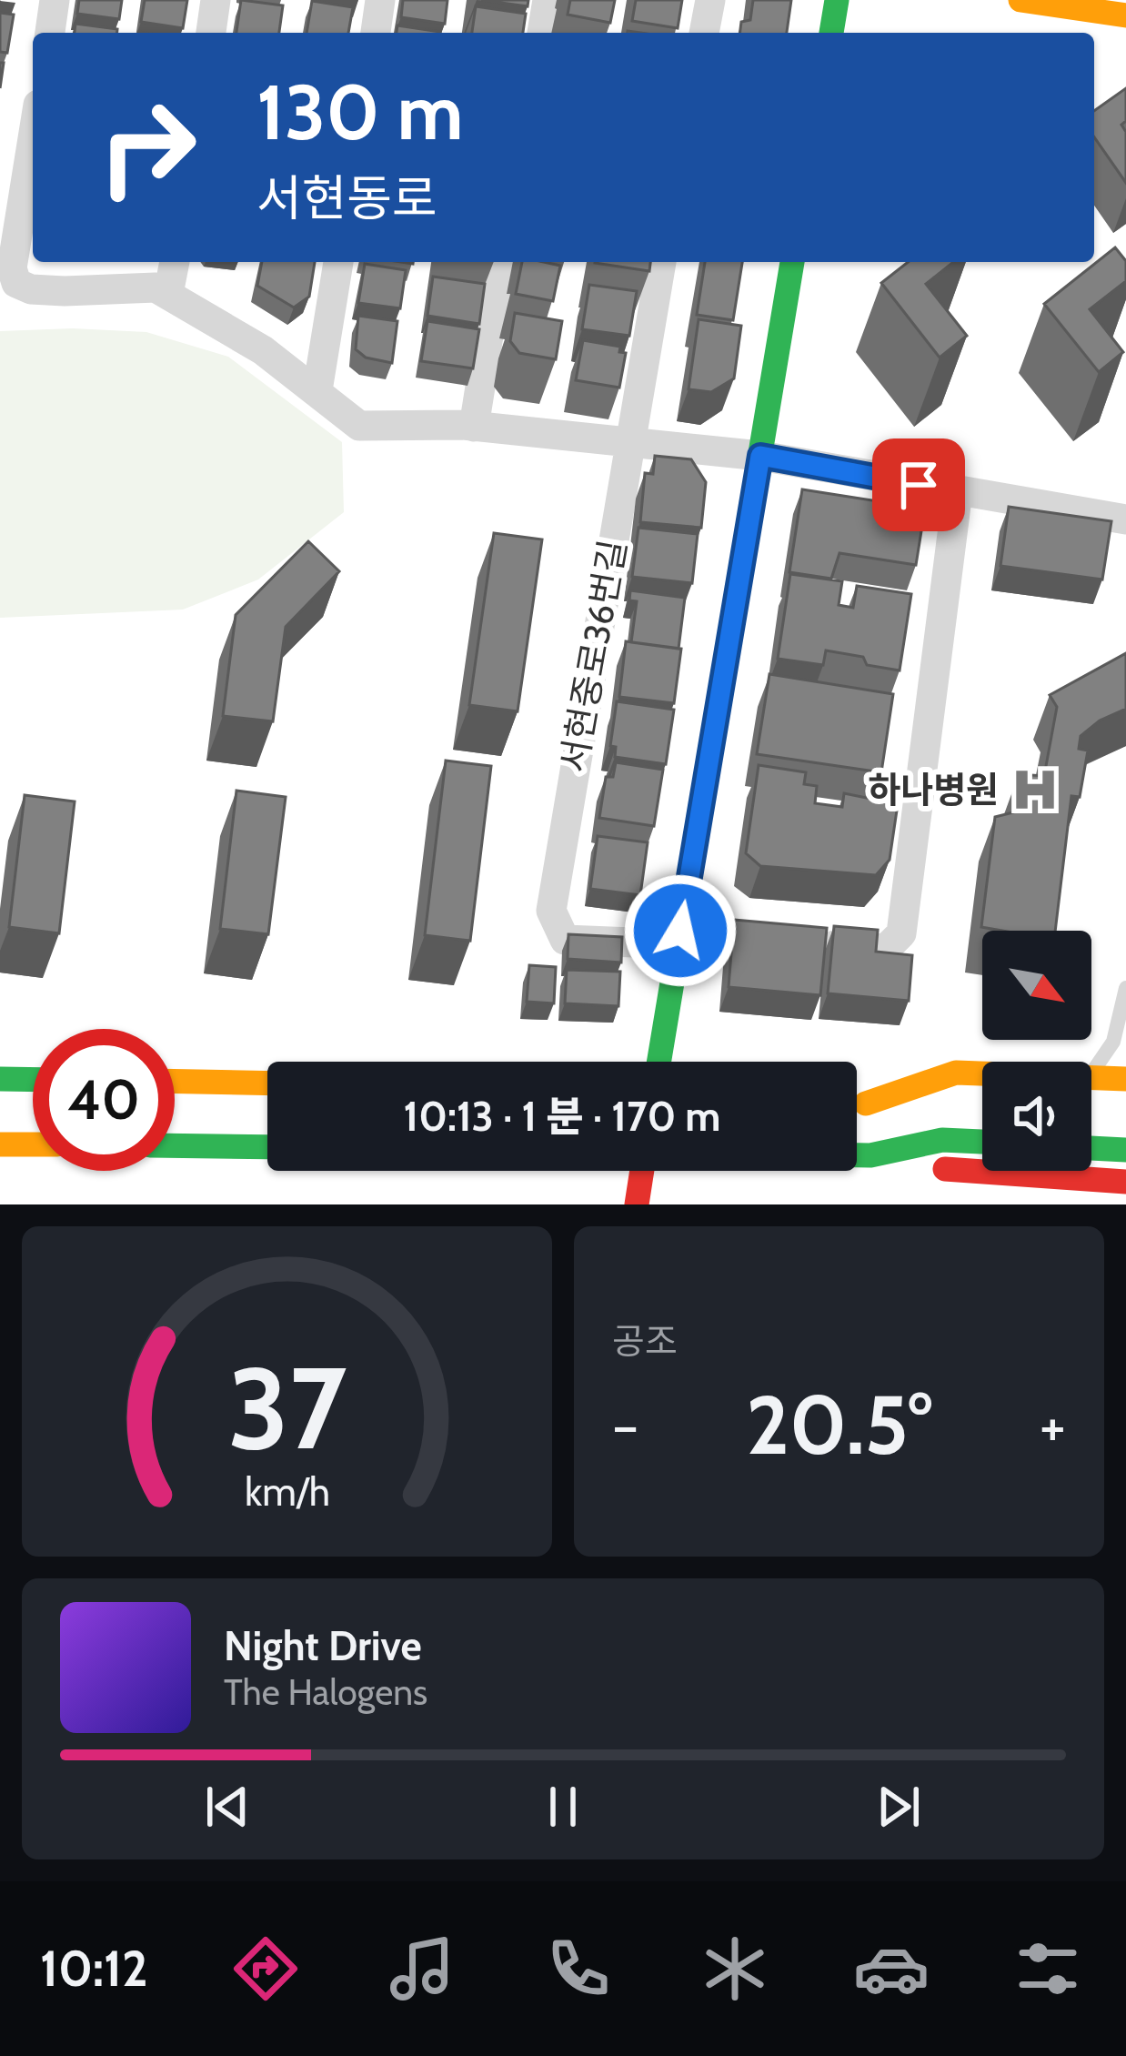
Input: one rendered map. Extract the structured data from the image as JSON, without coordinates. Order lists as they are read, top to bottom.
{
  "streets": {
    "street": ["서현중로36번길"]
  },
  "places": {
    "hospital": ["하나병원"]
  },
  "north": "bottom right",
  "page": {
    "turn": ["130 m", "서현동로"],
    "limit": "40",
    "trip": "10:13 · 1 분 · 170 m",
    "tile": "공조",
    "heat": ["−", "20.5°", "+"],
    "song": ["Night Drive", "The Halogens"],
    "tabs": "10:12",
    "gauge": ["37", "km/h"]
  }
}
